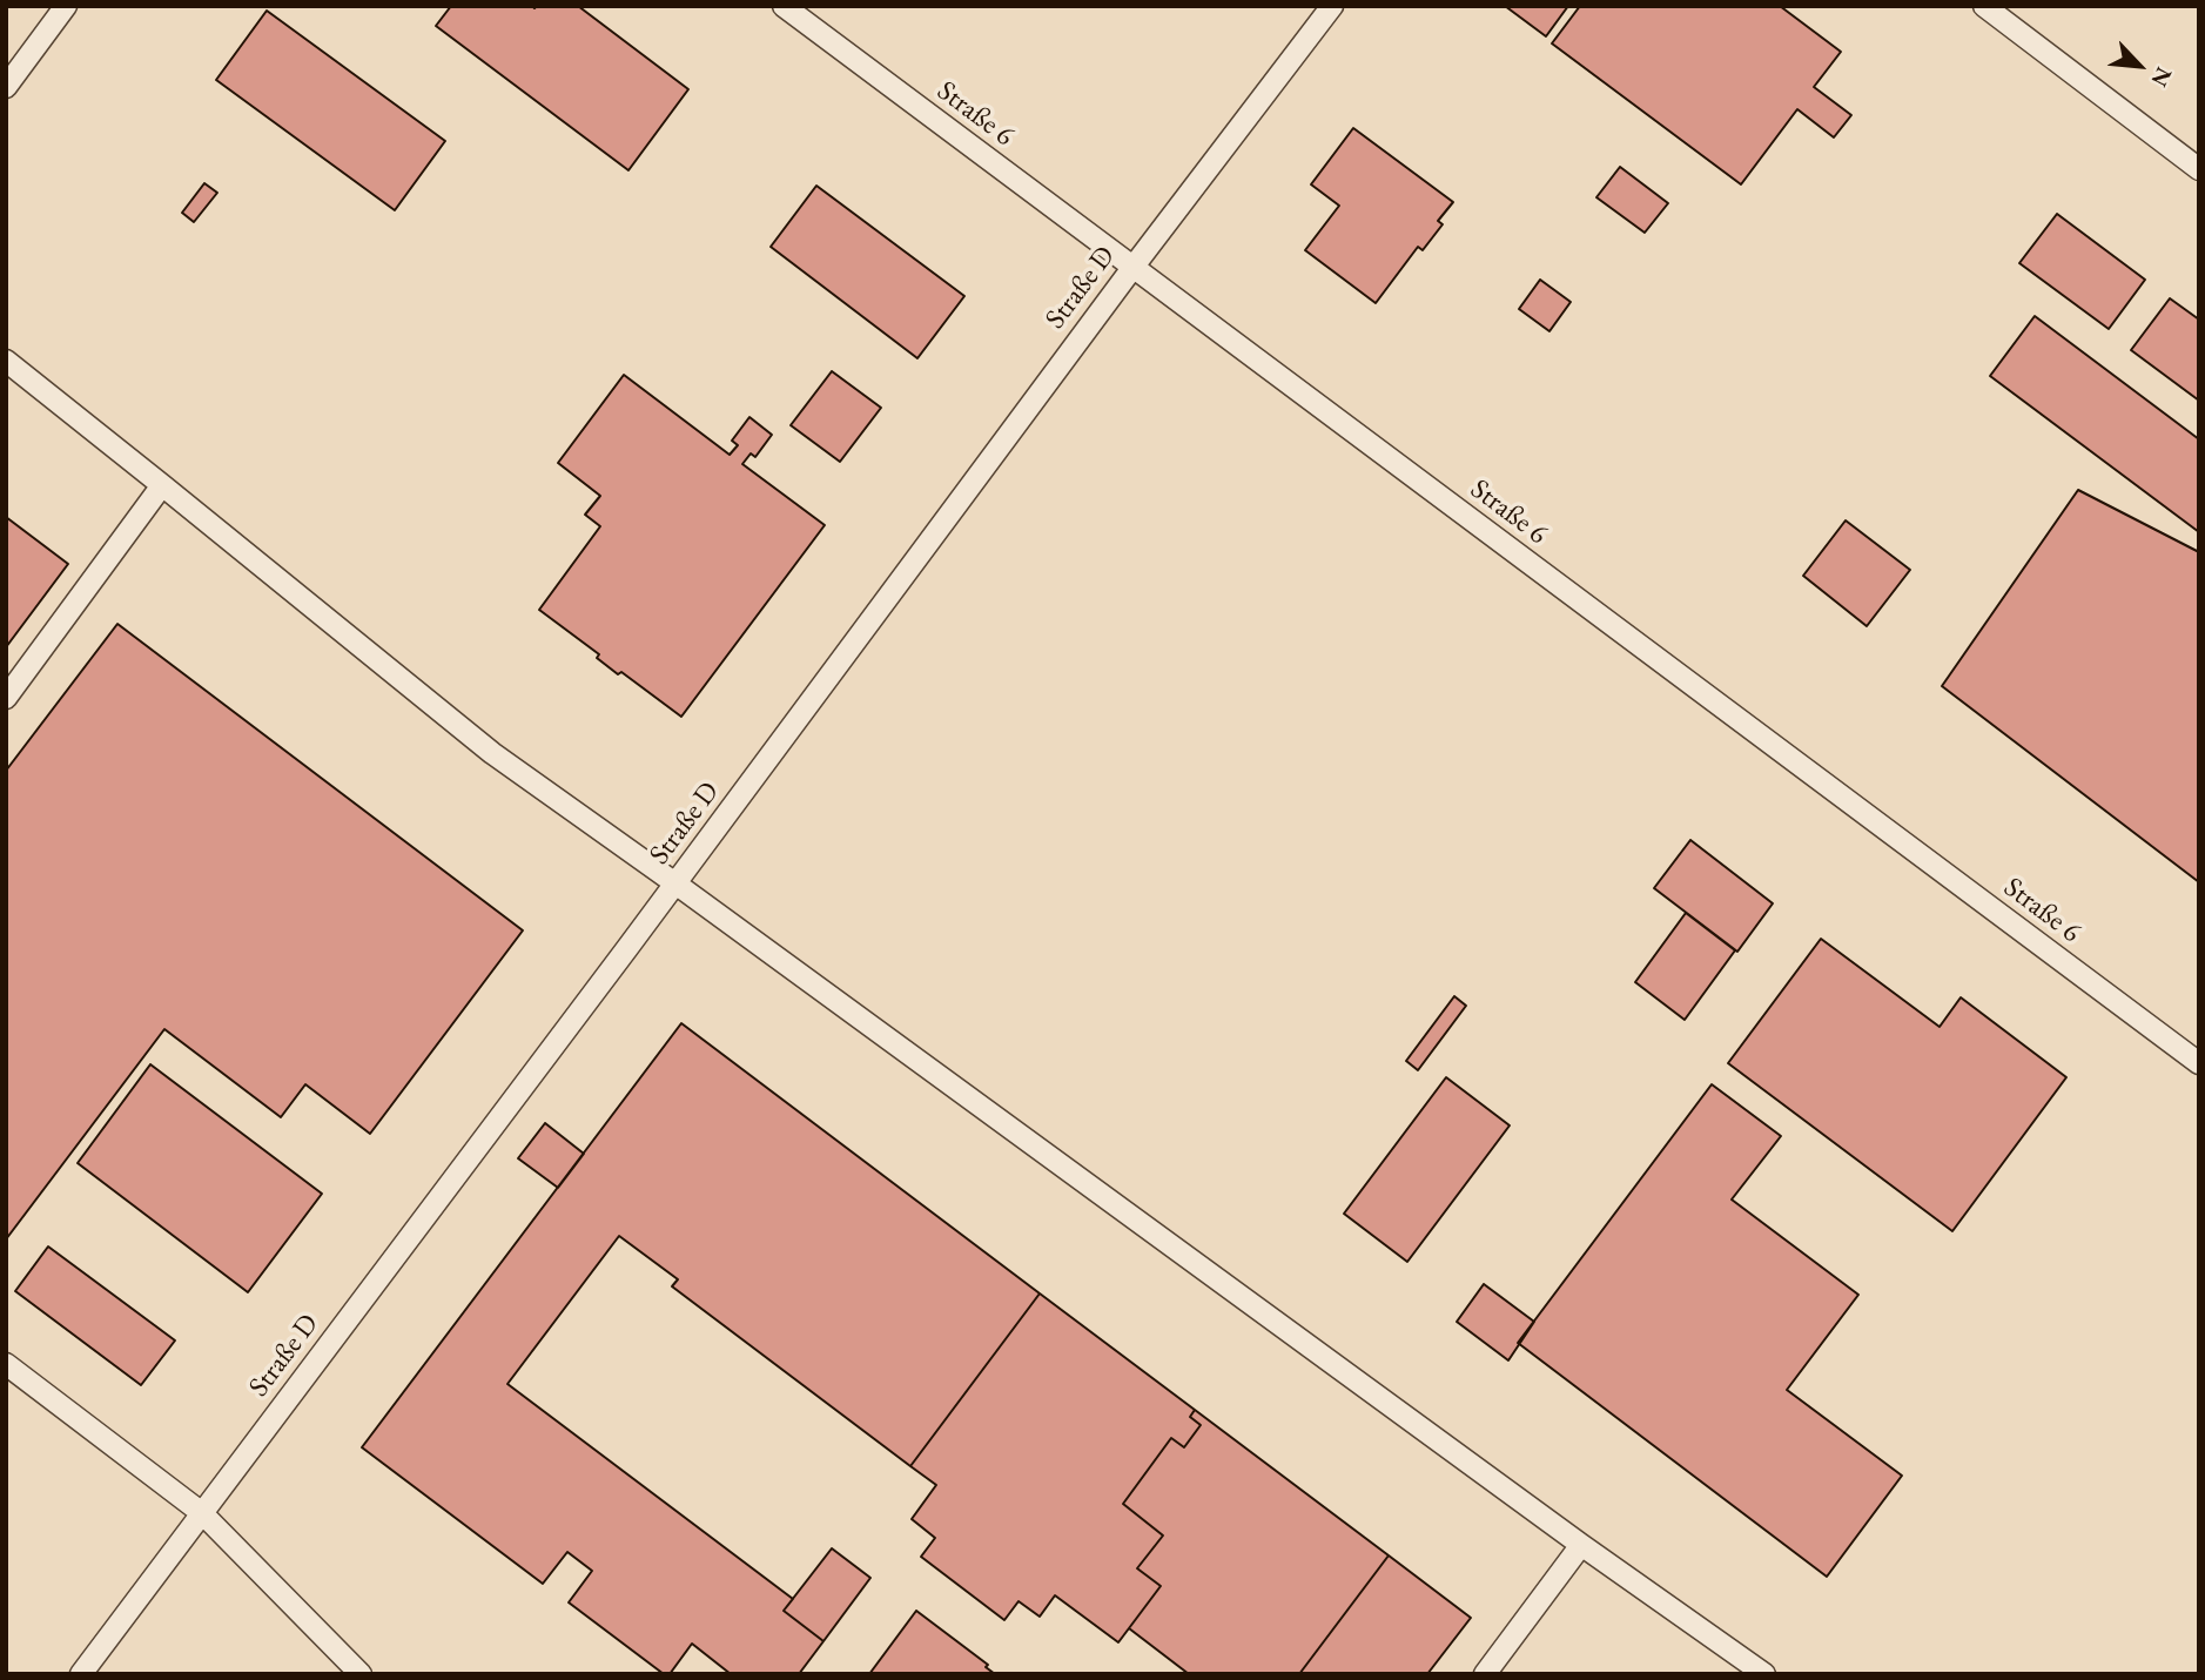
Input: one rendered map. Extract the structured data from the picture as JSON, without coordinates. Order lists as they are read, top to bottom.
{
  "streets": {
    "lane": ["Straße 6", "Straße D"]
  },
  "crossings": [
    ["Straße 6", "Straße D"]
  ],
  "north": "bottom right"
}
